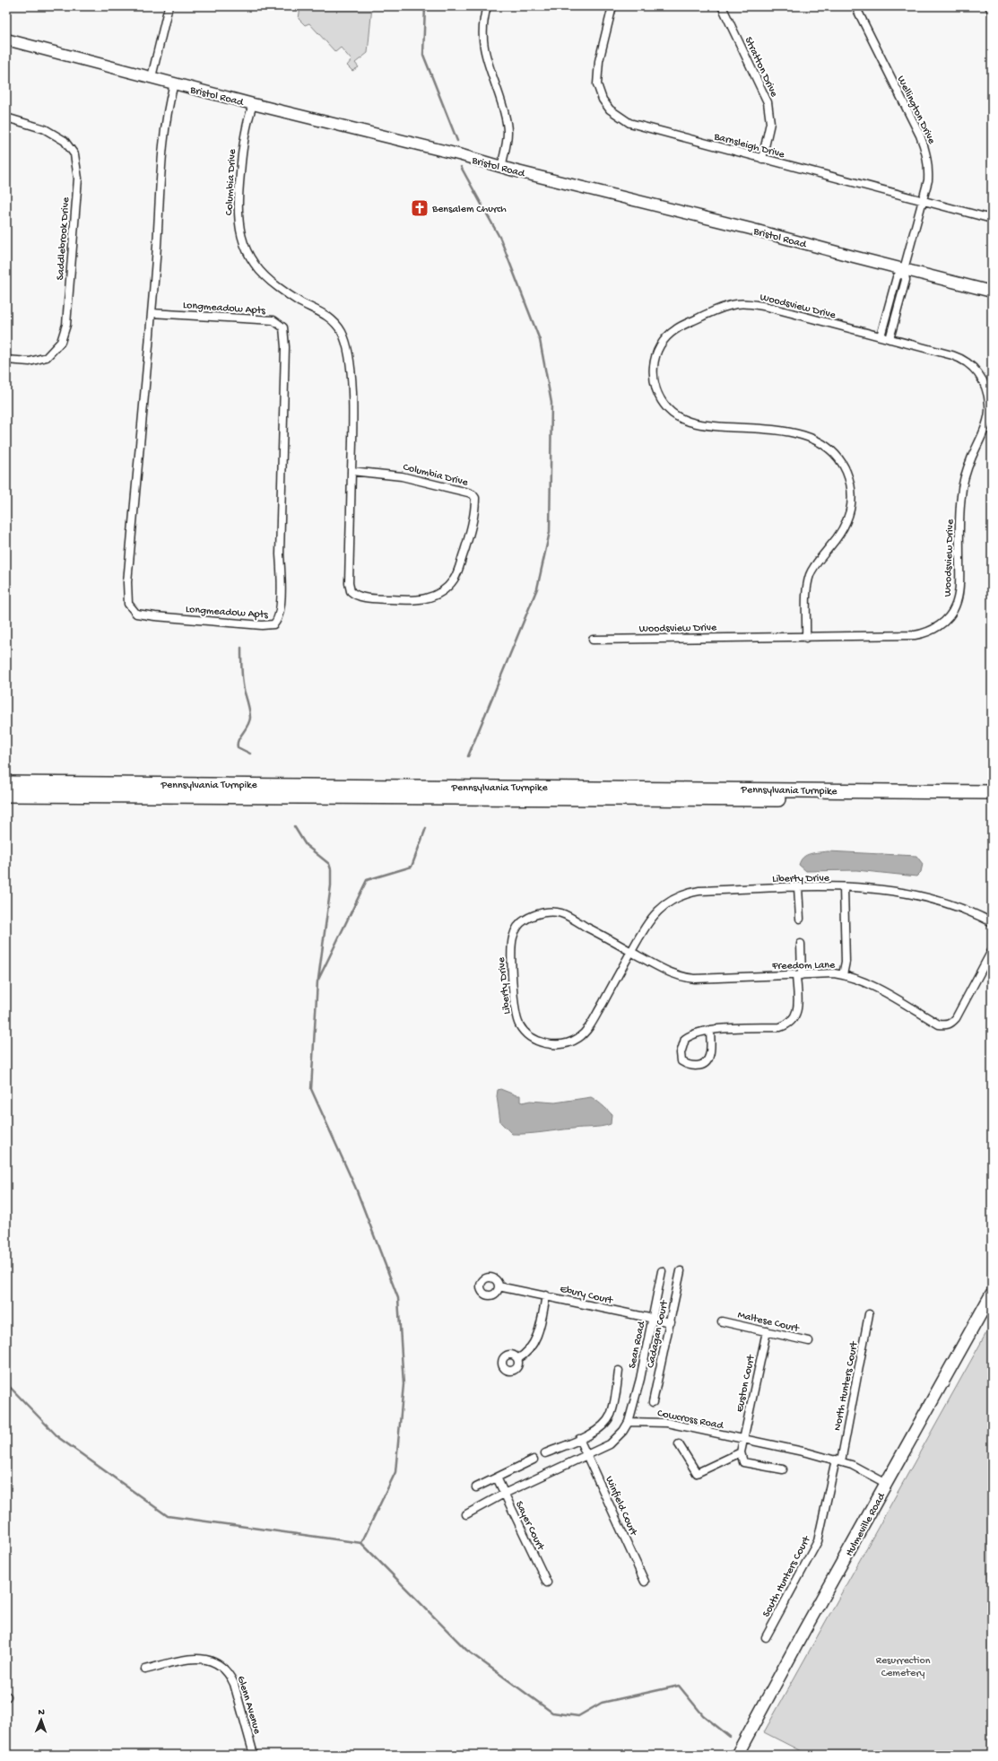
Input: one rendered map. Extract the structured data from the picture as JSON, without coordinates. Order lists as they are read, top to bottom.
{
  "streets": {
    "highway": ["Pennsylvania Turnpike"],
    "main road": ["Bristol Road", "Hulmeville Road"],
    "street": [
      "Stratton Drive",
      "Wellington Drive",
      "Barnsleigh Drive",
      "Columbia Drive",
      "Saddlebrook Drive",
      "Woodsview Drive",
      "Longmeadow Apts",
      "Liberty Drive",
      "Freedom Lane",
      "Ebury Court",
      "Maltese Court",
      "Cadagan Court",
      "Sean Road",
      "Euston Court",
      "North Hunters Court",
      "Cowcross Road",
      "Winfield Court",
      "Sayer Court",
      "South Hunters Court",
      "Glenn Avenue"
    ]
  },
  "crossings": [
    ["Stratton Drive", "Barnsleigh Drive"],
    ["Bristol Road", "Wellington Drive"],
    ["Bristol Road", "Columbia Drive"],
    ["Bristol Road", "Longmeadow Apts"],
    ["Wellington Drive", "Barnsleigh Drive"],
    ["Liberty Drive", "Freedom Lane"],
    ["Ebury Court", "Cadagan Court"],
    ["Ebury Court", "Sean Road"],
    ["Maltese Court", "Euston Court"],
    ["Sean Road", "Cowcross Road"],
    ["Euston Court", "Cowcross Road"],
    ["North Hunters Court", "Cowcross Road"],
    ["North Hunters Court", "South Hunters Court"],
    ["Cowcross Road", "Hulmeville Road"],
    ["Cowcross Road", "South Hunters Court"]
  ],
  "parks": ["Resurrection Cemetery"],
  "places": {
    "church": ["Bensalem Church"]
  },
  "north": "top"
}
